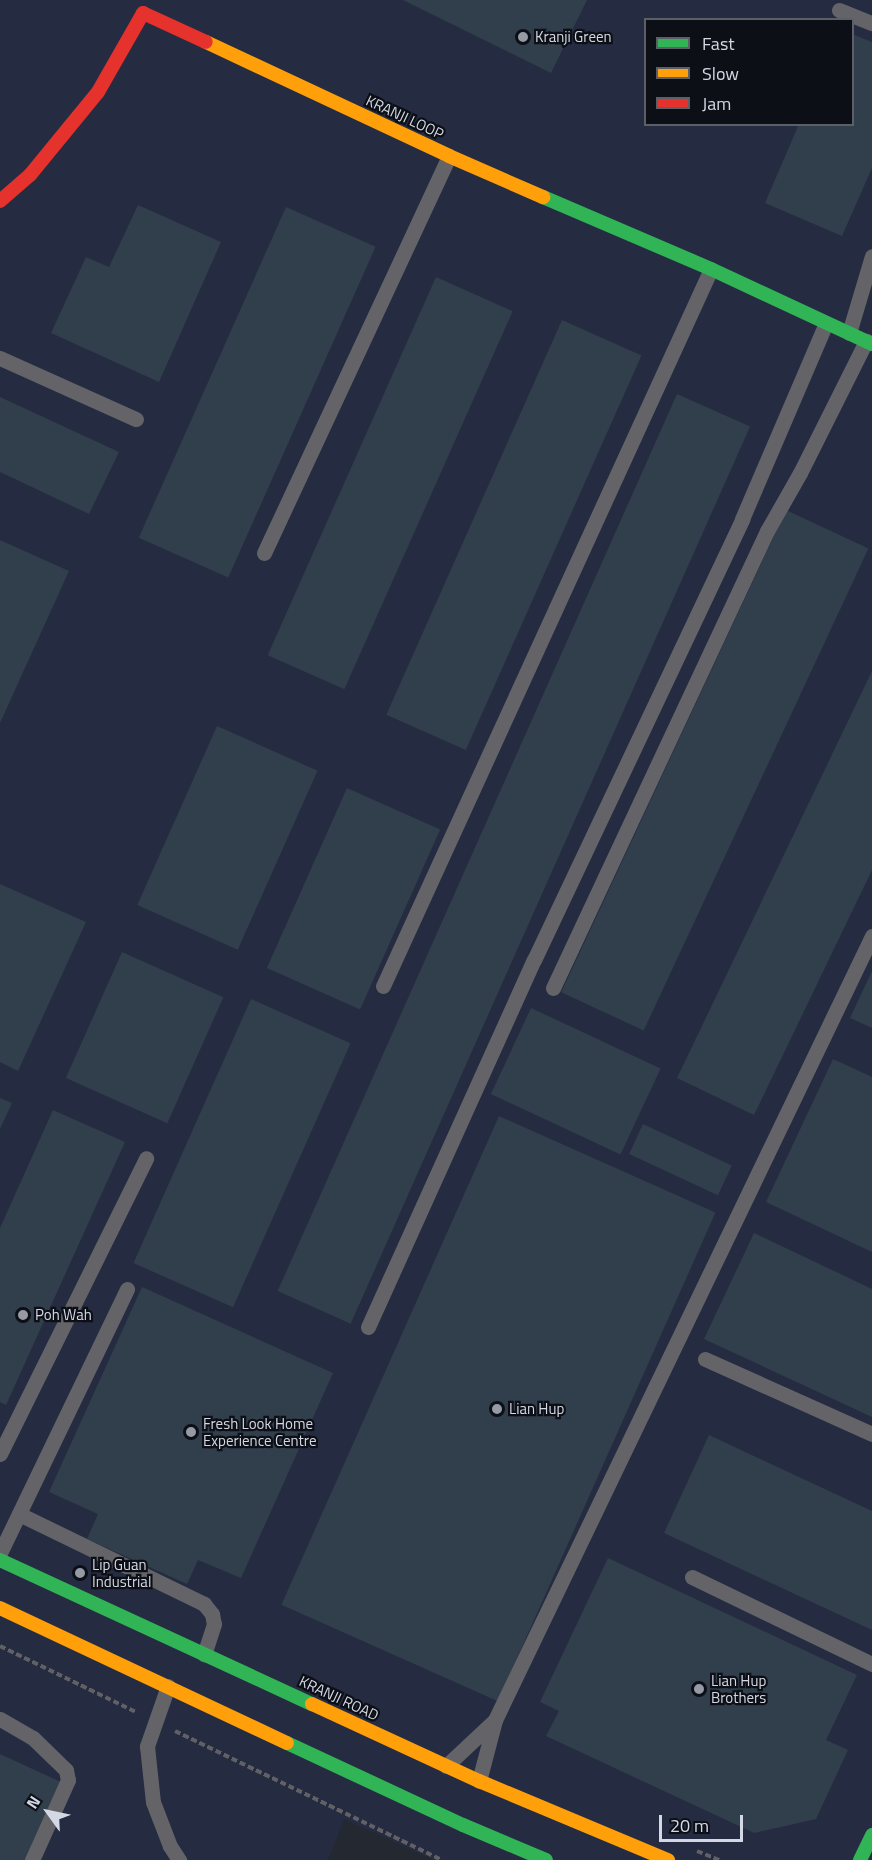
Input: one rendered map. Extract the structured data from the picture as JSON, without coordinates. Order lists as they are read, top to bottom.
{
  "streets": {
    "main road": ["KRANJI LOOP", "KRANJI ROAD"]
  },
  "places": [
    "Kranji Green",
    "Poh Wah",
    "Lian Hup",
    "Fresh Look Home Experience Centre",
    "Lip Guan Industrial",
    "Lian Hup Brothers"
  ],
  "legend": ["Fast", "Slow", "Jam"],
  "scale_bar": "20 m",
  "north": "top left"
}
